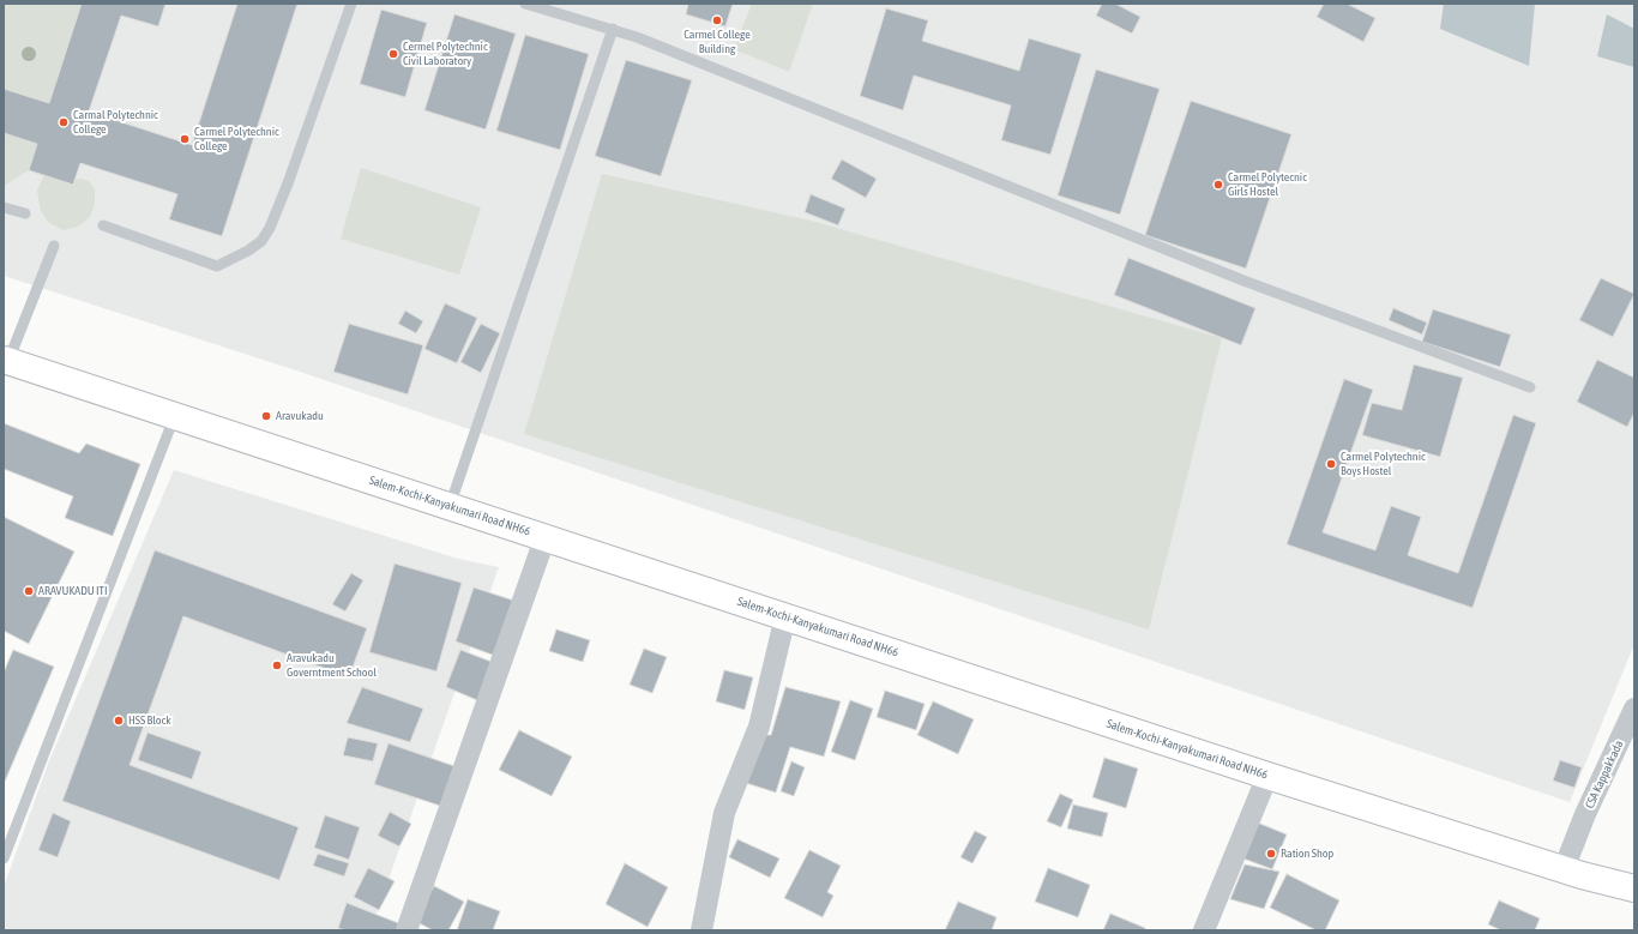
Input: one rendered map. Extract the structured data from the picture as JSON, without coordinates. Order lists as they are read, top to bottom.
{
  "streets": {
    "highway": ["Salem-Kochi-Kanyakumari Road NH66"],
    "street": ["CSA Kappakkada"]
  },
  "crossings": [
    ["Salem-Kochi-Kanyakumari Road NH66", "CSA Kappakkada"]
  ],
  "places": [
    "Carmel College Building",
    "Cermel Polytechnic Civil Laboratory",
    "Carmal Polytechnic College",
    "Carmel Polytechnic College",
    "Carmel Polytecnic Girls Hostel",
    "Aravukadu",
    "Carmel Polytechnic Boys Hostel",
    "ARAVUKADU ITI",
    "Aravukadu Governtment School",
    "HSS Block",
    "Ration Shop"
  ]
}
